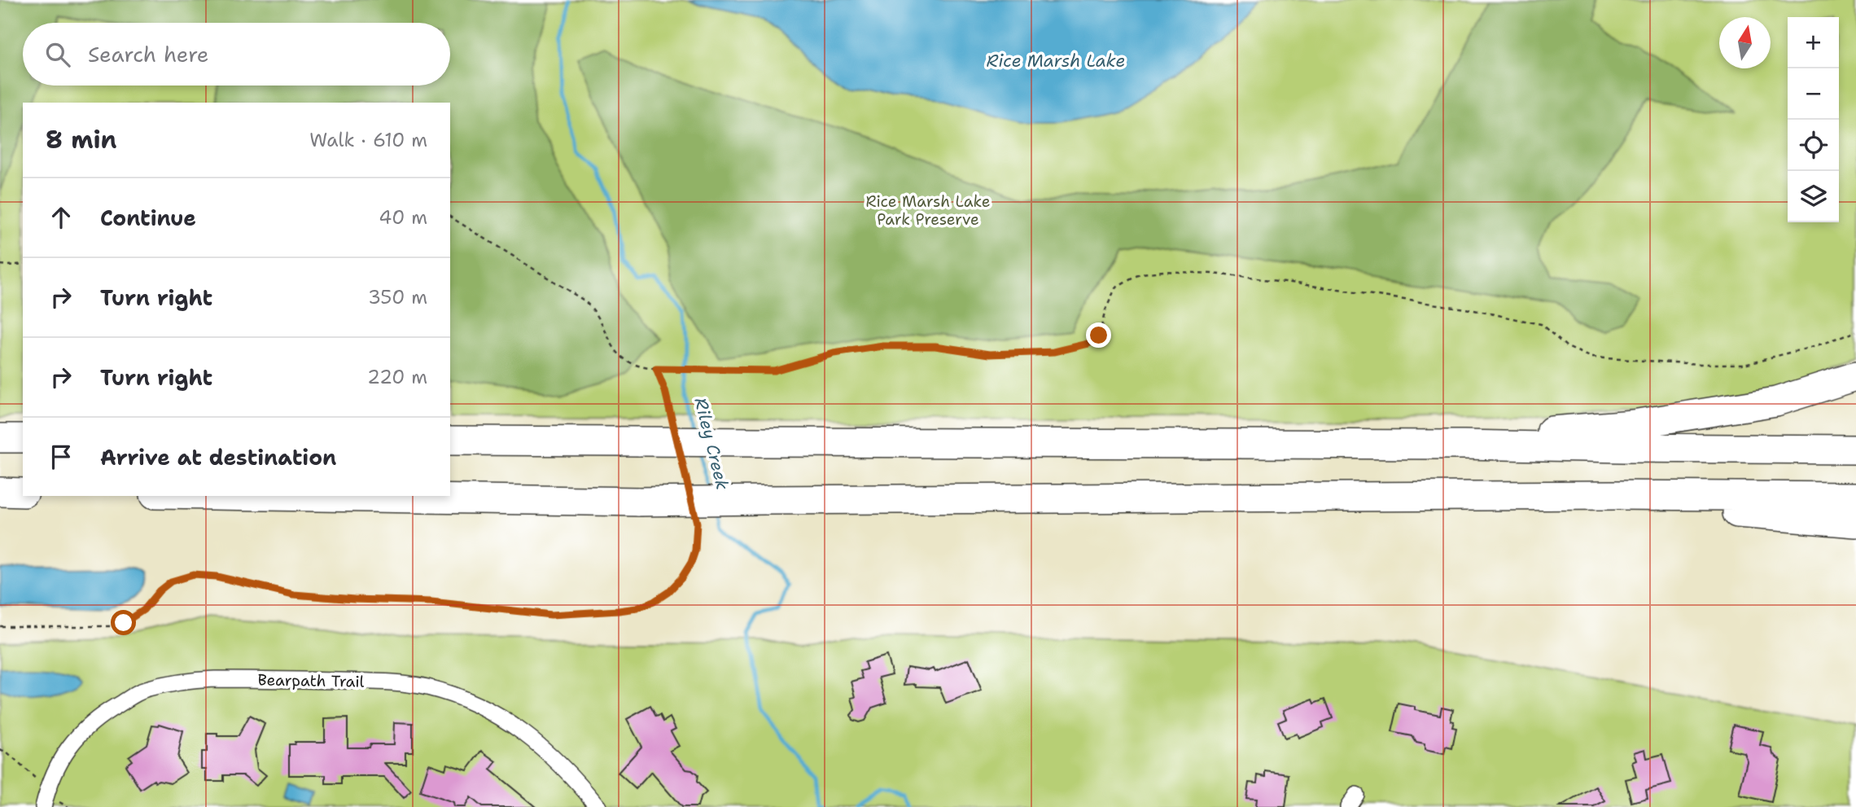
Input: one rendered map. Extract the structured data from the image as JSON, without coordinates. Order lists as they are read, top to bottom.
{
  "streets": {
    "street": ["Bearpath Trail"]
  },
  "water": ["Rice Marsh Lake", "Riley Creek"],
  "parks": ["Rice Marsh Lake Park Preserve"],
  "north": "top",
  "page": {
    "map_buttons": ["+", "−"],
    "search": "Search here",
    "heading": ["8 min", "Walk · 610 m"],
    "list": [
      ["Continue", "40 m"],
      ["Turn right", "350 m"],
      ["Turn right", "220 m"],
      "Arrive at destination"
    ]
  }
}
